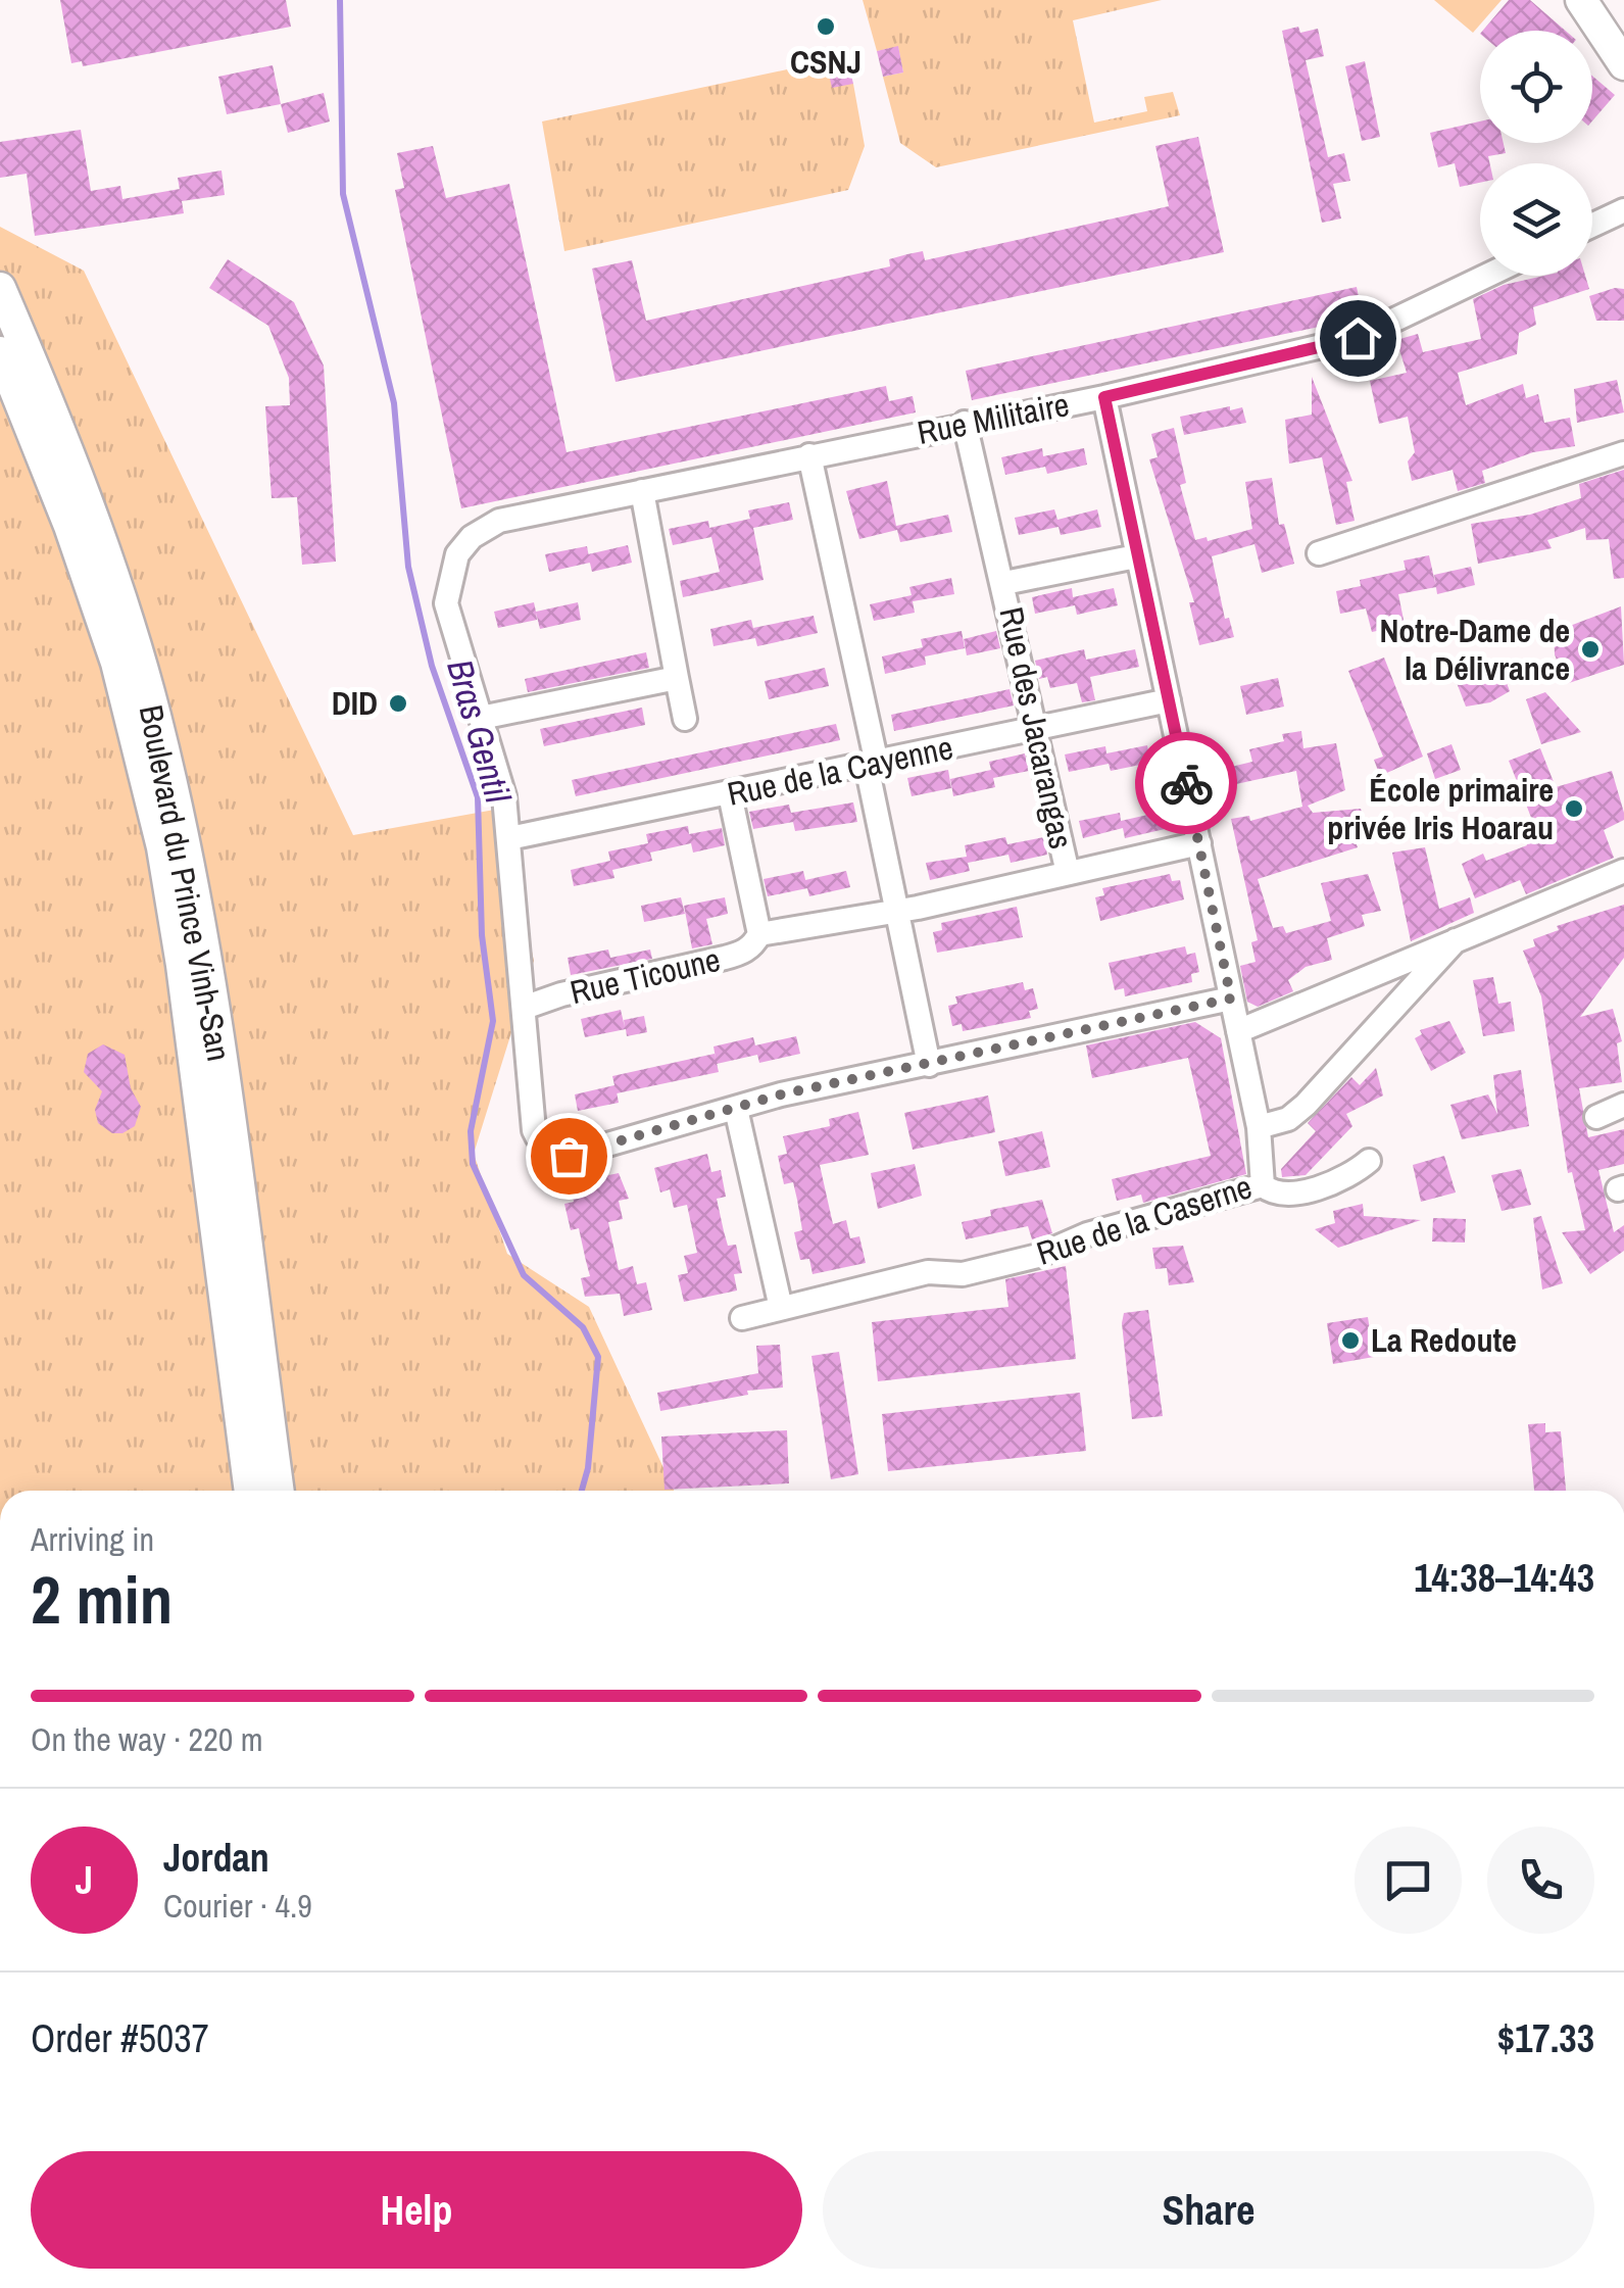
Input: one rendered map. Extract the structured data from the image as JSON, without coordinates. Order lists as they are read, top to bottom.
{
  "streets": {
    "main road": ["Boulevard du Prince Vinh-San"],
    "street": [
      "Rue Militaire",
      "Rue des Jacarangas",
      "Rue de la Cayenne",
      "Rue Ticoune",
      "Rue de la Caserne"
    ]
  },
  "crossings": [
    ["Rue Militaire", "Rue des Jacarangas"],
    ["Rue Militaire", "Rue de la Caserne"],
    ["Rue des Jacarangas", "Rue de la Cayenne"],
    ["Rue des Jacarangas", "Rue Ticoune"],
    ["Rue des Jacarangas", "Rue de la Caserne"],
    ["Rue de la Cayenne", "Rue Ticoune"],
    ["Rue de la Cayenne", "Rue de la Caserne"],
    ["Rue Ticoune", "Rue de la Caserne"]
  ],
  "water": ["Bras Gentil"],
  "places": [
    "CSNJ",
    "Notre-Dame de la Délivrance",
    "DID",
    "École primaire privée Iris Hoarau",
    "La Redoute"
  ],
  "page": {
    "heading": ["2 min", "Arriving in", "14:38–14:43"],
    "panel": [
      "Jordan",
      "Courier · 4.9",
      "Order #5037",
      "$17.33"
    ],
    "bar": "On the way · 220 m",
    "round": "J",
    "buttons": ["Help", "Share"]
  }
}
